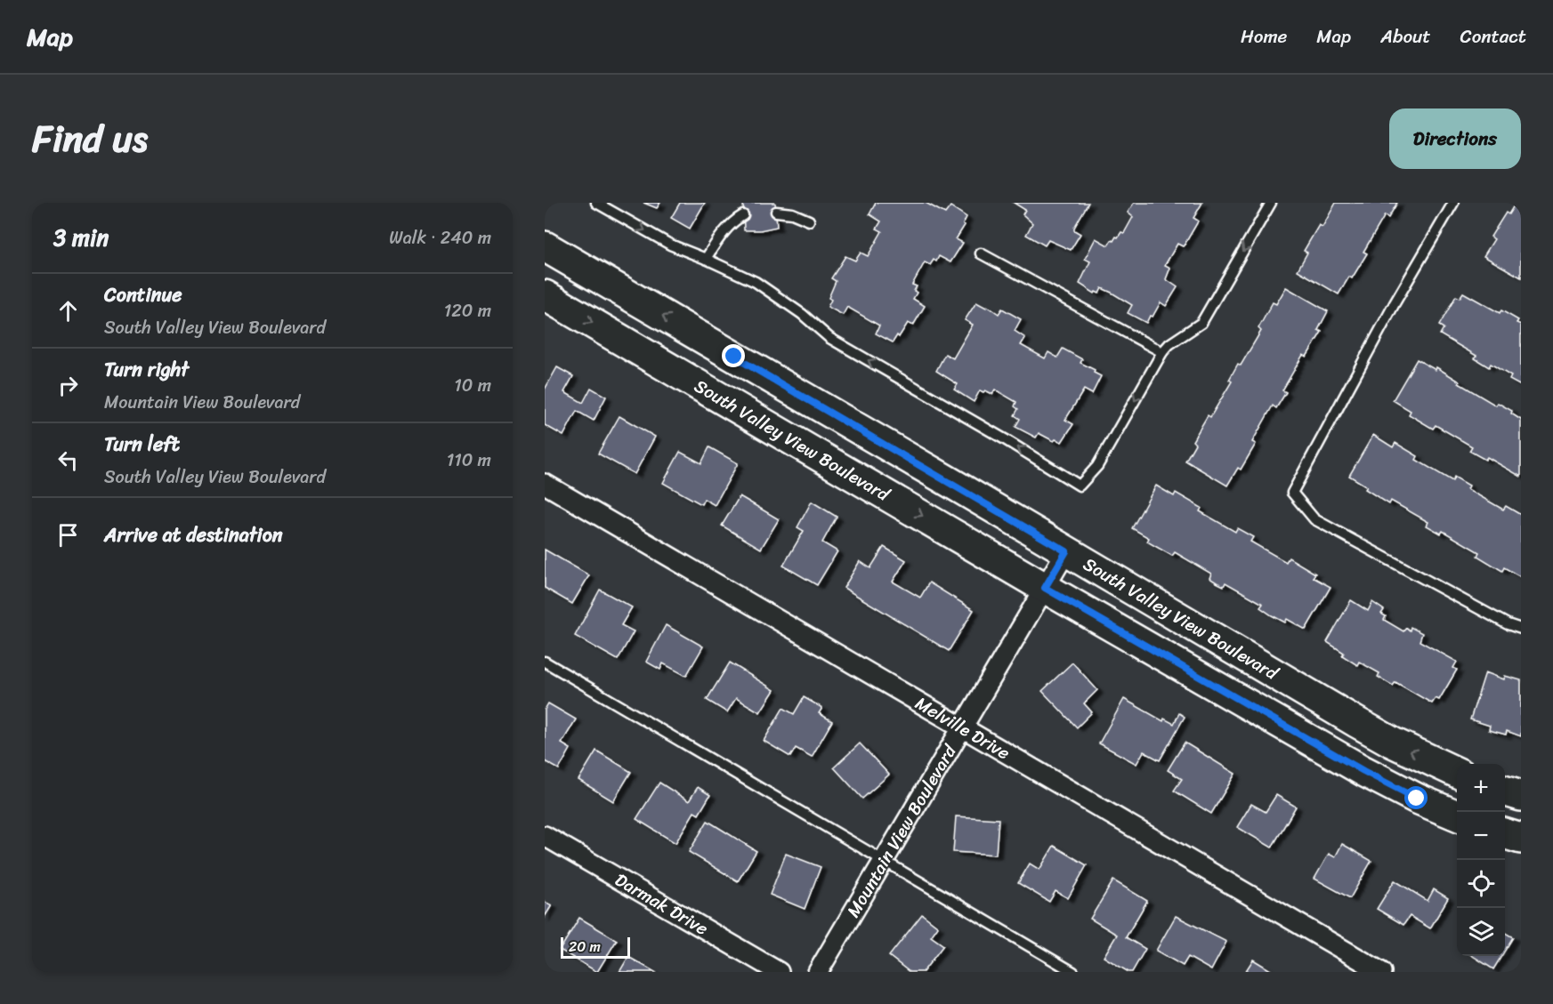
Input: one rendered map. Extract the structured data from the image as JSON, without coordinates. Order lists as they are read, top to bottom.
{
  "streets": {
    "main road": ["South Valley View Boulevard"],
    "street": ["Melville Drive", "Mountain View Boulevard", "Darmak Drive"]
  },
  "crossings": [
    ["South Valley View Boulevard", "Mountain View Boulevard"],
    ["Melville Drive", "Mountain View Boulevard"]
  ],
  "scale_bar": "20 m",
  "page": {
    "header": "Map",
    "nav": [
      "Home",
      "Map",
      "About",
      "Contact"
    ],
    "title": "Find us",
    "buttons": "Directions",
    "heading": ["3 min", "Walk · 240 m"],
    "list": [
      ["Continue", "South Valley View Boulevard", "120 m"],
      ["Turn right", "Mountain View Boulevard", "10 m"],
      ["Turn left", "South Valley View Boulevard", "110 m"],
      "Arrive at destination"
    ],
    "map_buttons": ["+", "−"],
    "scale": "20 m"
  }
}
